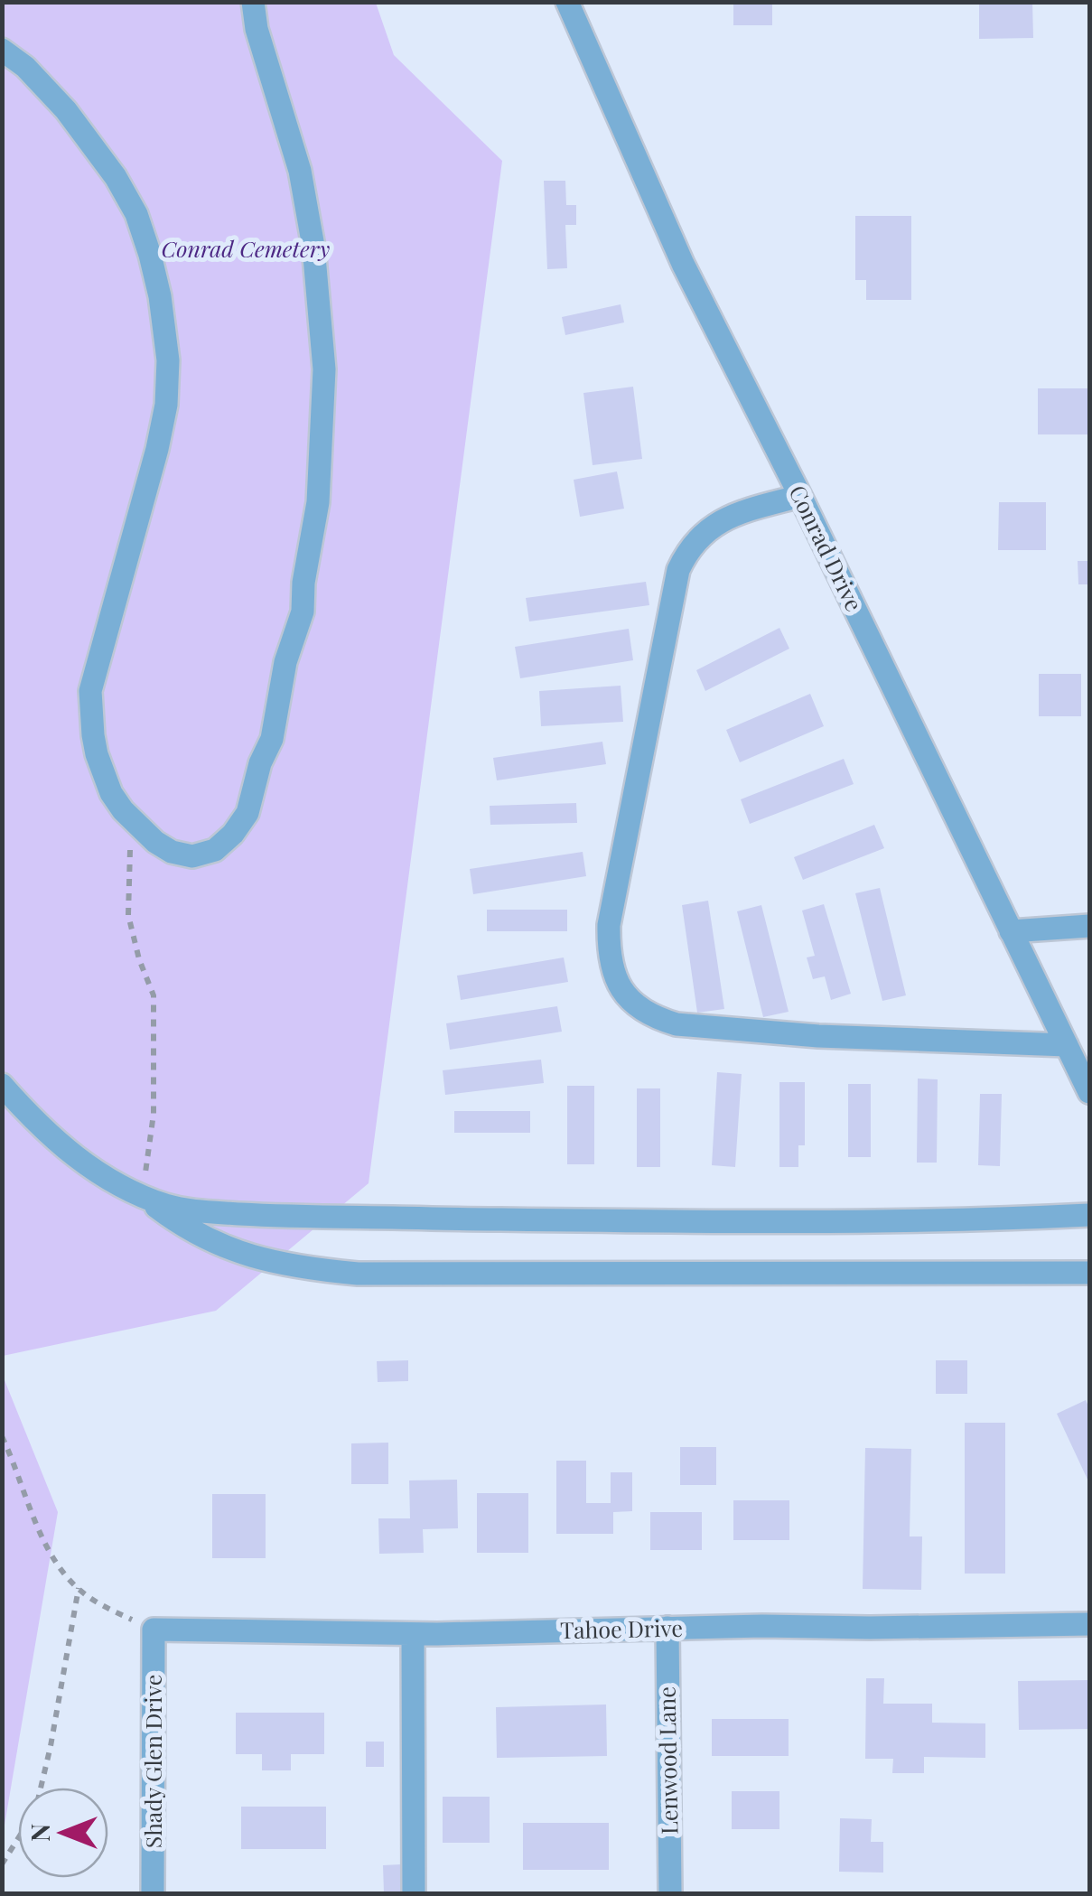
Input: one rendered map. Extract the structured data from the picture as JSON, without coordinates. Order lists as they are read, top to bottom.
{
  "streets": {
    "street": [
      "Conrad Drive",
      "Tahoe Drive",
      "Lenwood Lane",
      "Shady Glen Drive"
    ]
  },
  "crossings": [
    ["Tahoe Drive", "Lenwood Lane"],
    ["Tahoe Drive", "Shady Glen Drive"]
  ],
  "parks": ["Conrad Cemetery"],
  "north": "left"
}
